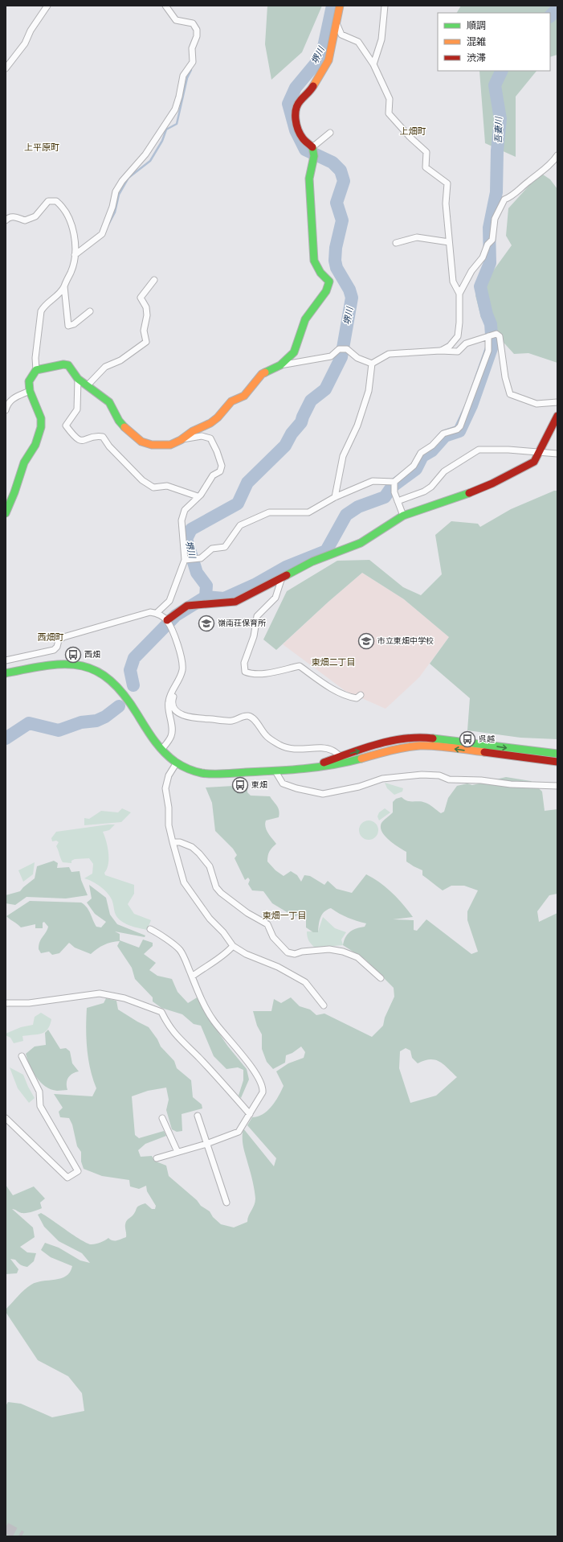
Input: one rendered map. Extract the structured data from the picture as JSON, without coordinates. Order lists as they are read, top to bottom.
{
  "districts": [
    "上畑町",
    "上平原町",
    "西畑町",
    "東畑二丁目",
    "東畑一丁目"
  ],
  "water": ["堺川", "吾妻川"],
  "places": {
    "school or university": ["嶺南荘保育所", "市立東畑中学校"],
    "bus stop": ["西畑", "呉越", "東畑"]
  },
  "legend": ["順調", "混雑", "渋滞"]
}
